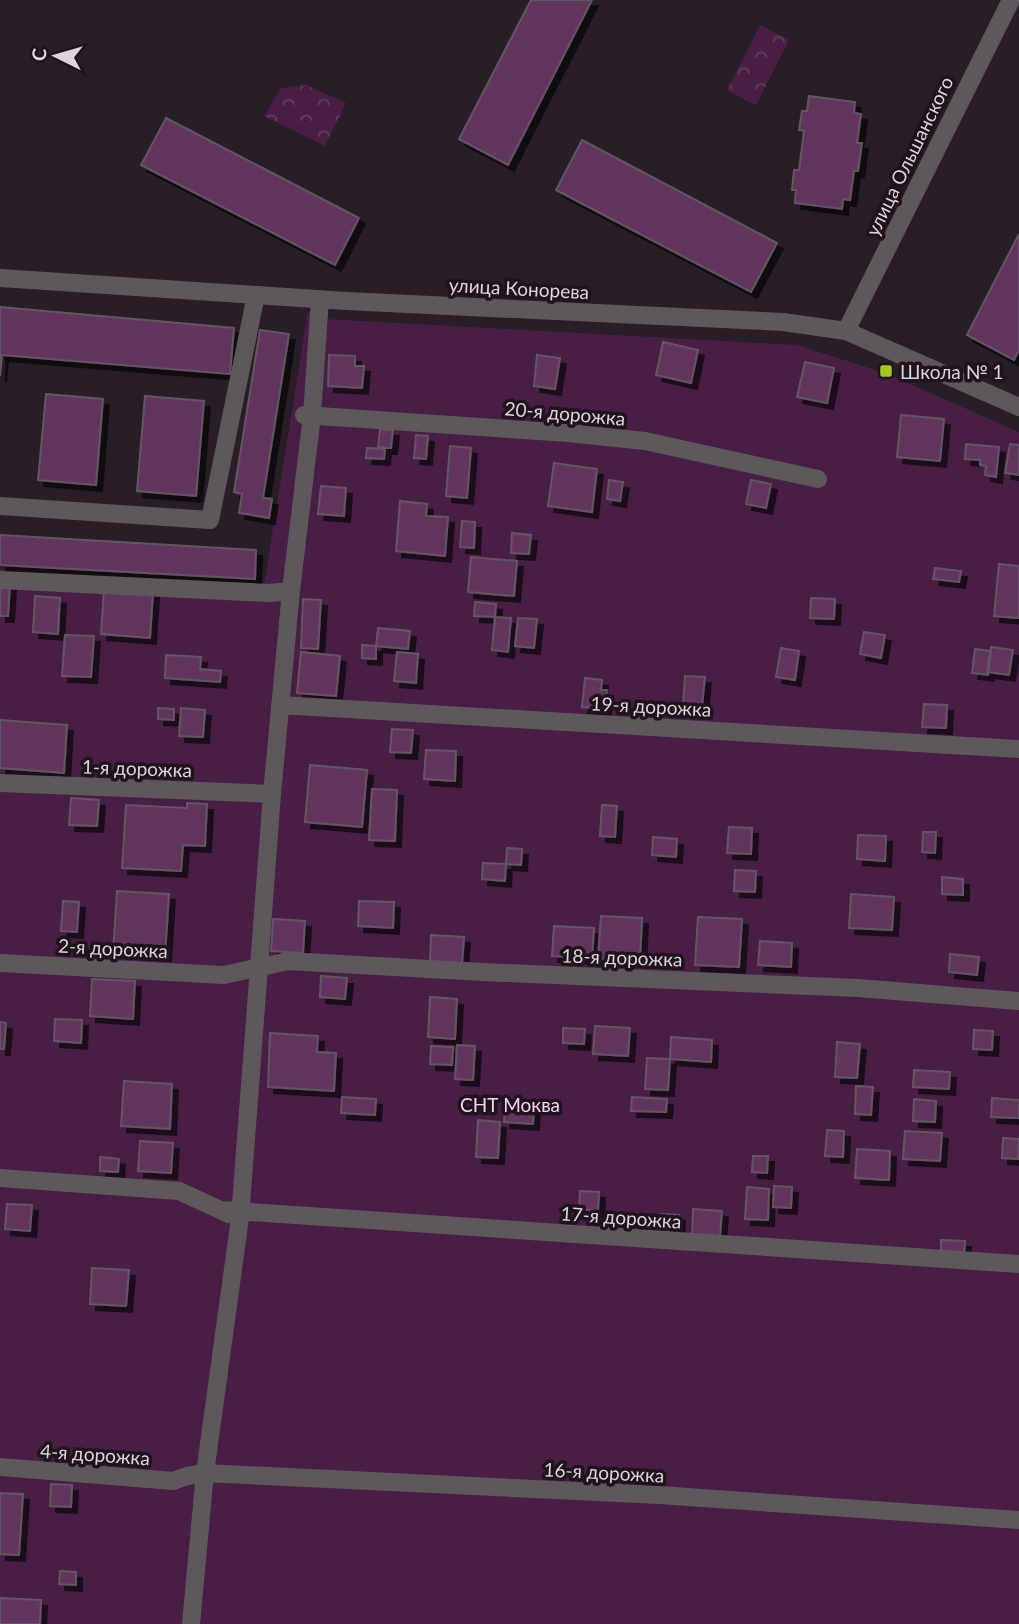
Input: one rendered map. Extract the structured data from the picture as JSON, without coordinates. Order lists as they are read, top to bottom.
{
  "streets": {
    "street": [
      "улица Ольшанского",
      "улица Конорева",
      "20-я дорожка",
      "19-я дорожка",
      "1-я дорожка",
      "2-я дорожка",
      "18-я дорожка",
      "17-я дорожка",
      "4-я дорожка",
      "16-я дорожка"
    ]
  },
  "crossings": [
    ["улица Ольшанского", "улица Конорева"],
    ["2-я дорожка", "18-я дорожка"],
    ["4-я дорожка", "16-я дорожка"]
  ],
  "parks": ["СНТ Моква"],
  "places": {
    "transit": ["Школа № 1"]
  },
  "north": "left"
}
